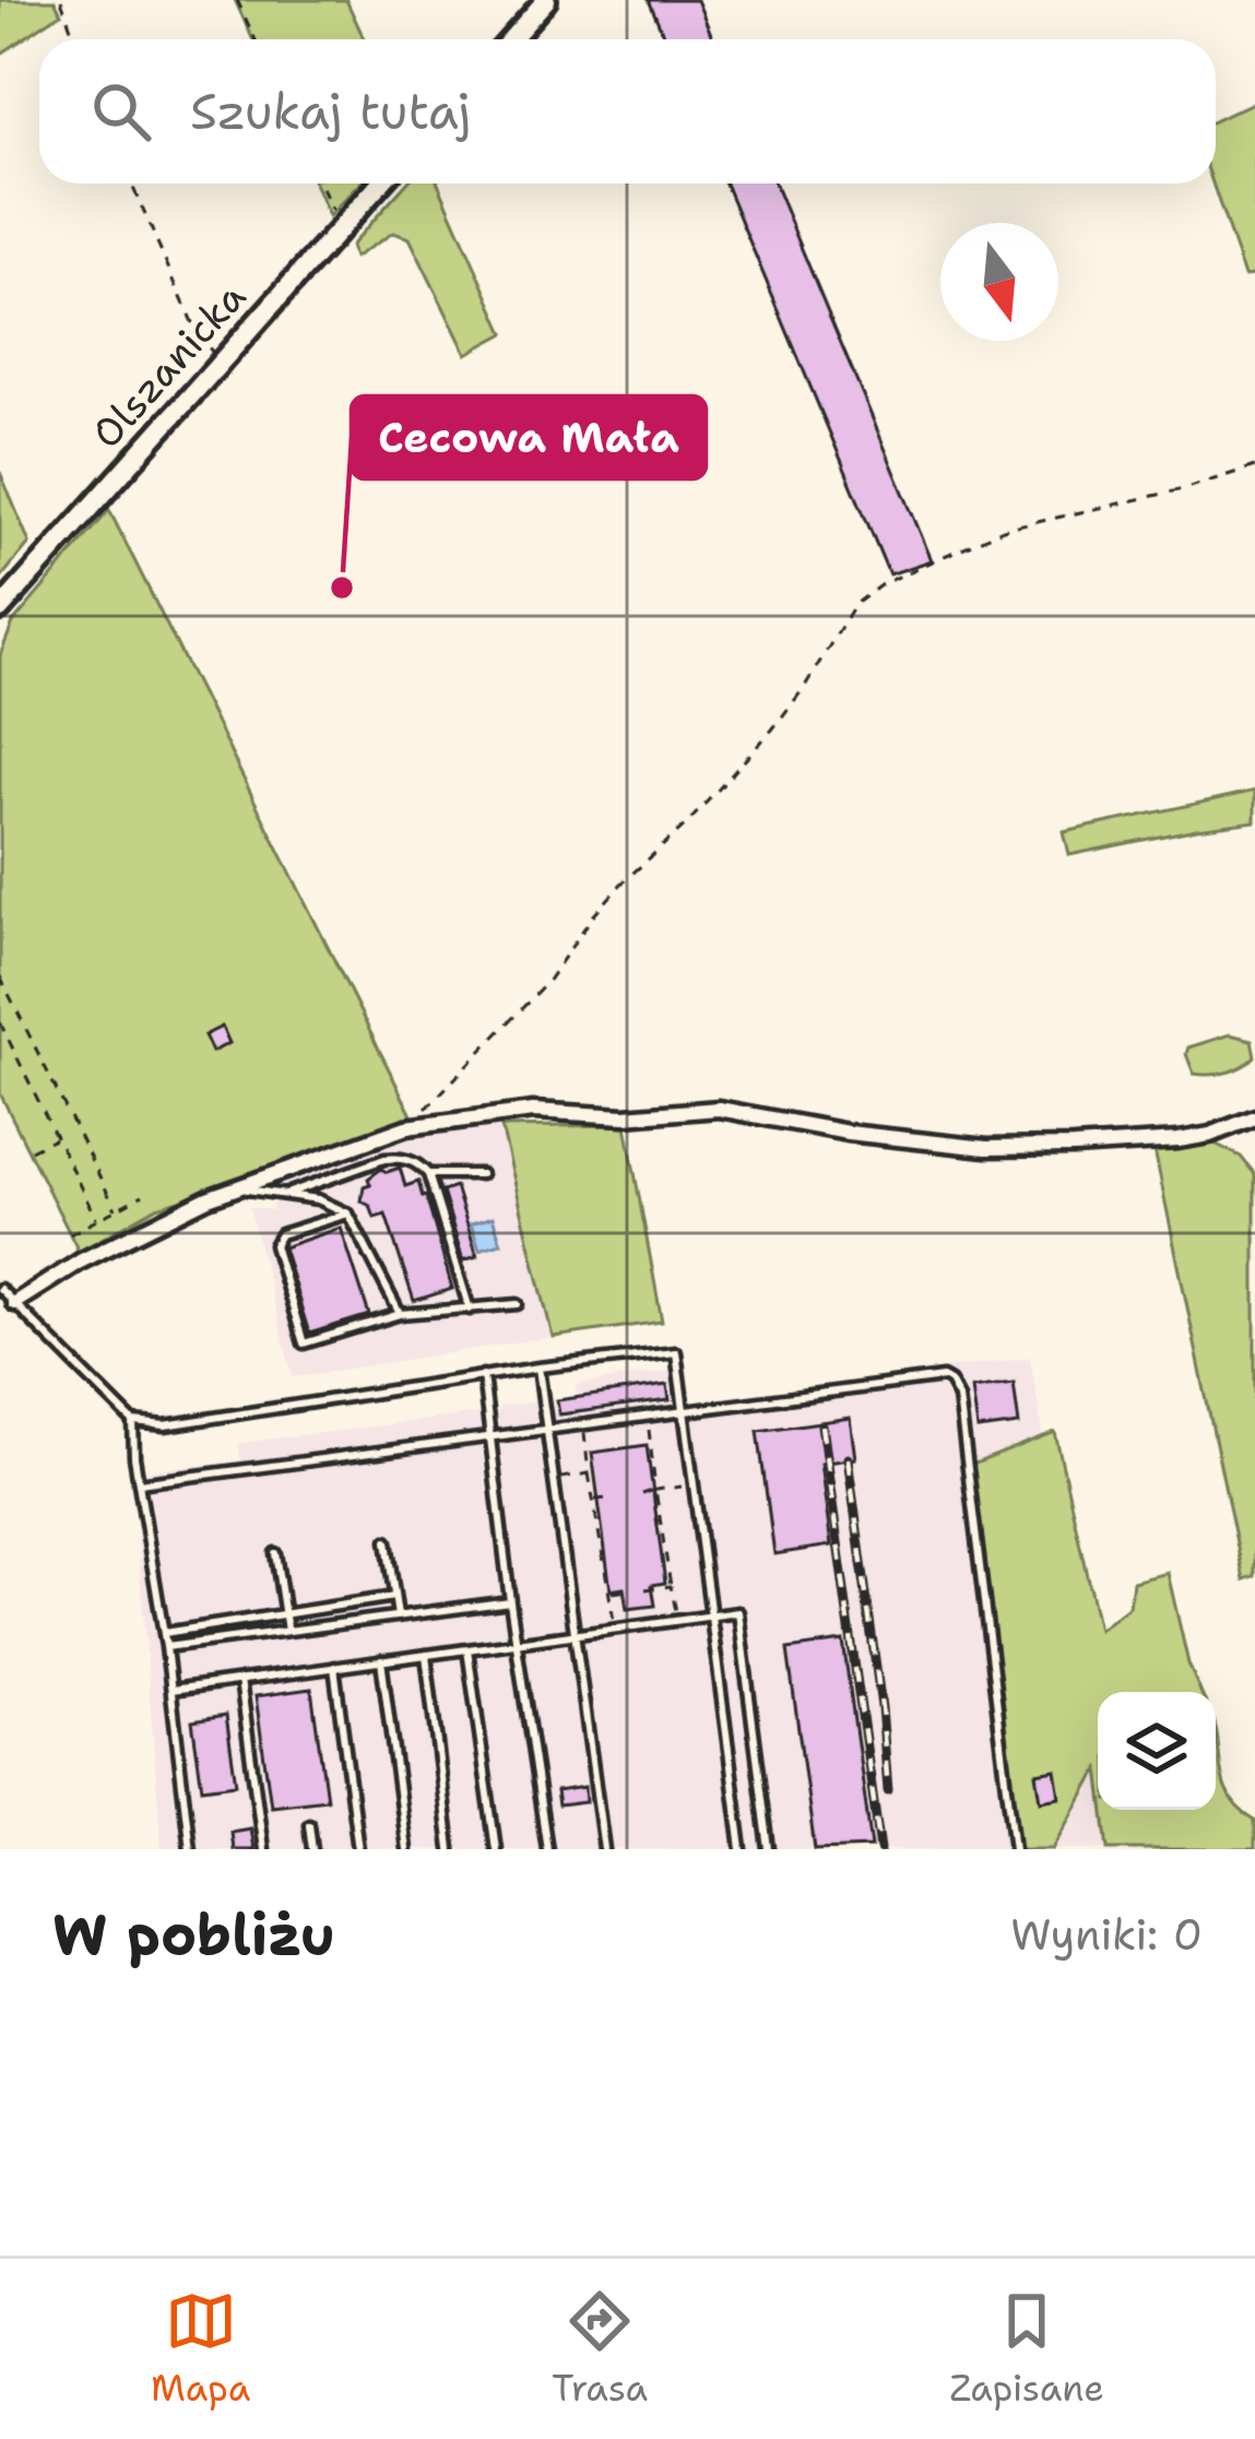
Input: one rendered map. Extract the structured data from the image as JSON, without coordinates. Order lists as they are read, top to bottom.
{
  "streets": {
    "street": ["Olszanicka"]
  },
  "places": ["Cecowa Mała"],
  "north": "bottom",
  "page": {
    "search": "Szukaj tutaj",
    "heading": ["W pobliżu", "Wyniki: 0"],
    "nav": ["Mapa", "Trasa", "Zapisane"]
  }
}
